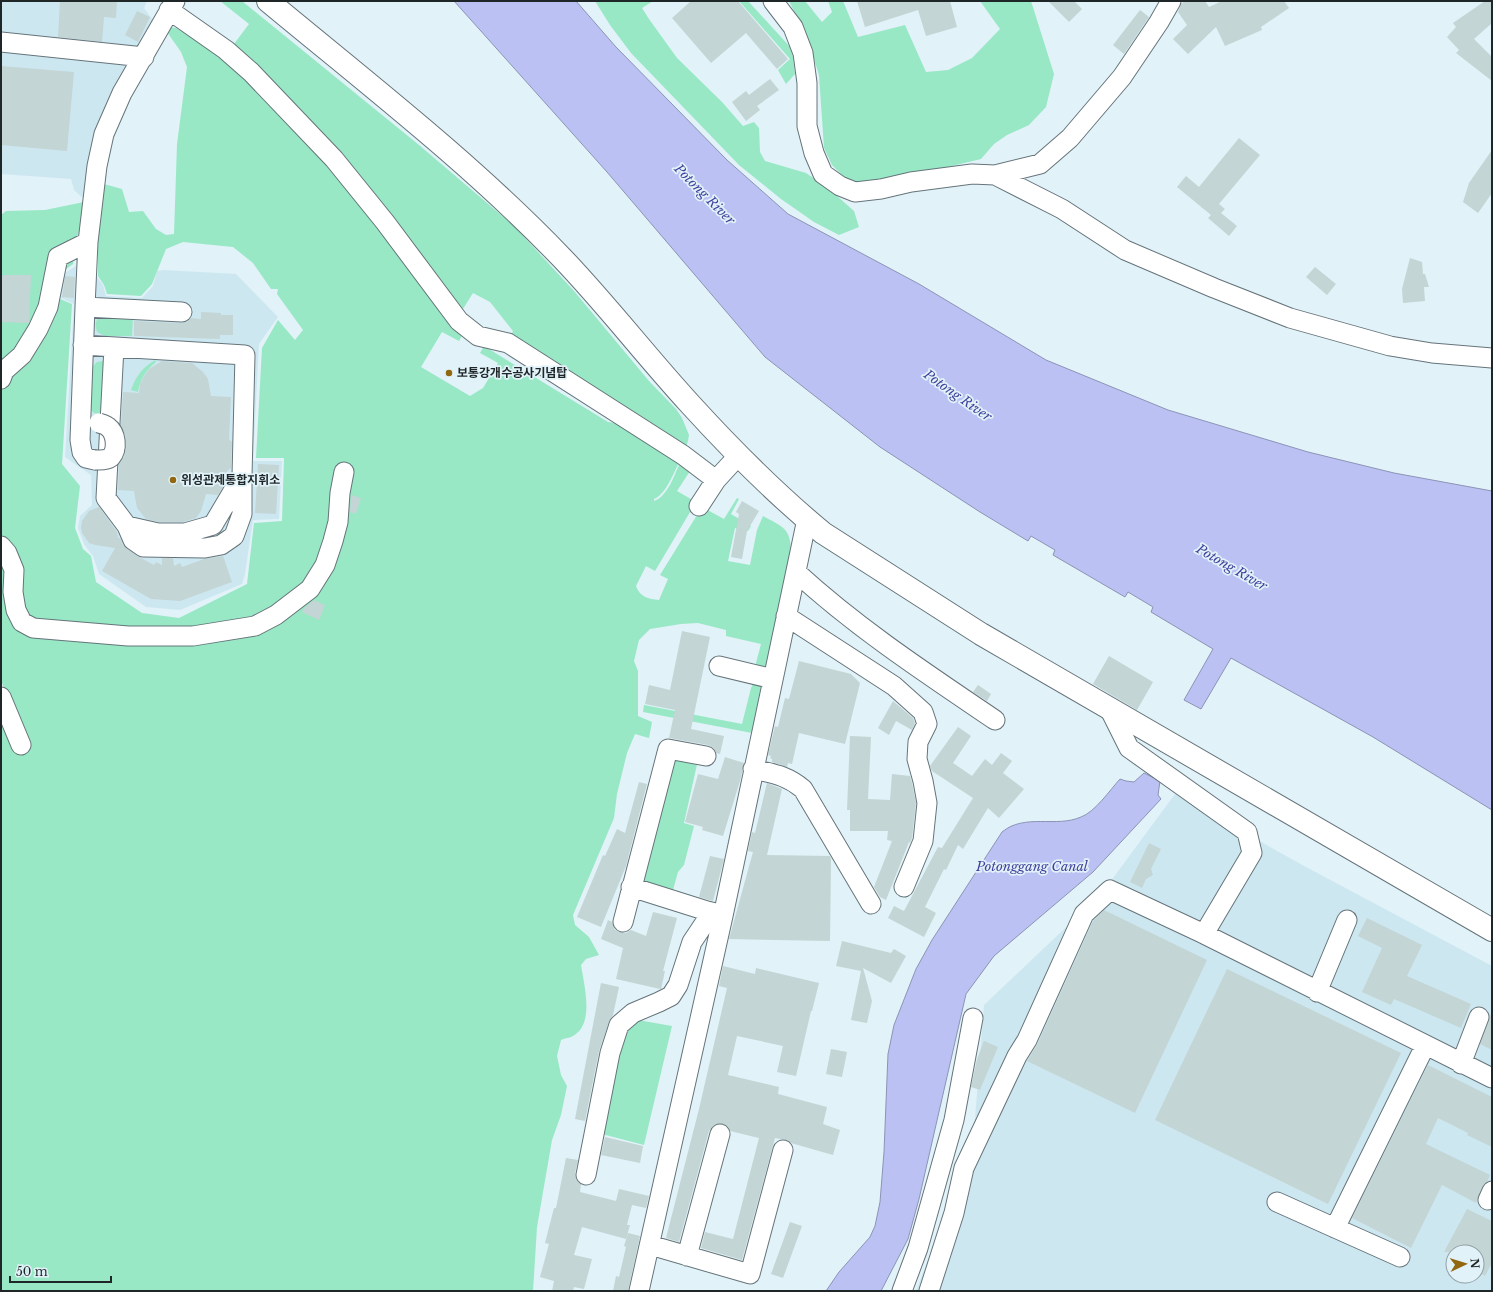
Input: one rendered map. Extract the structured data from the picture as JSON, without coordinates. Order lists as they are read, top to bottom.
{
  "water": ["Potong River", "Potonggang Canal"],
  "places": ["보통강개수공사기념탑", "위성관제통합지휘소"],
  "scale_bar": "50 m",
  "north": "right"
}
